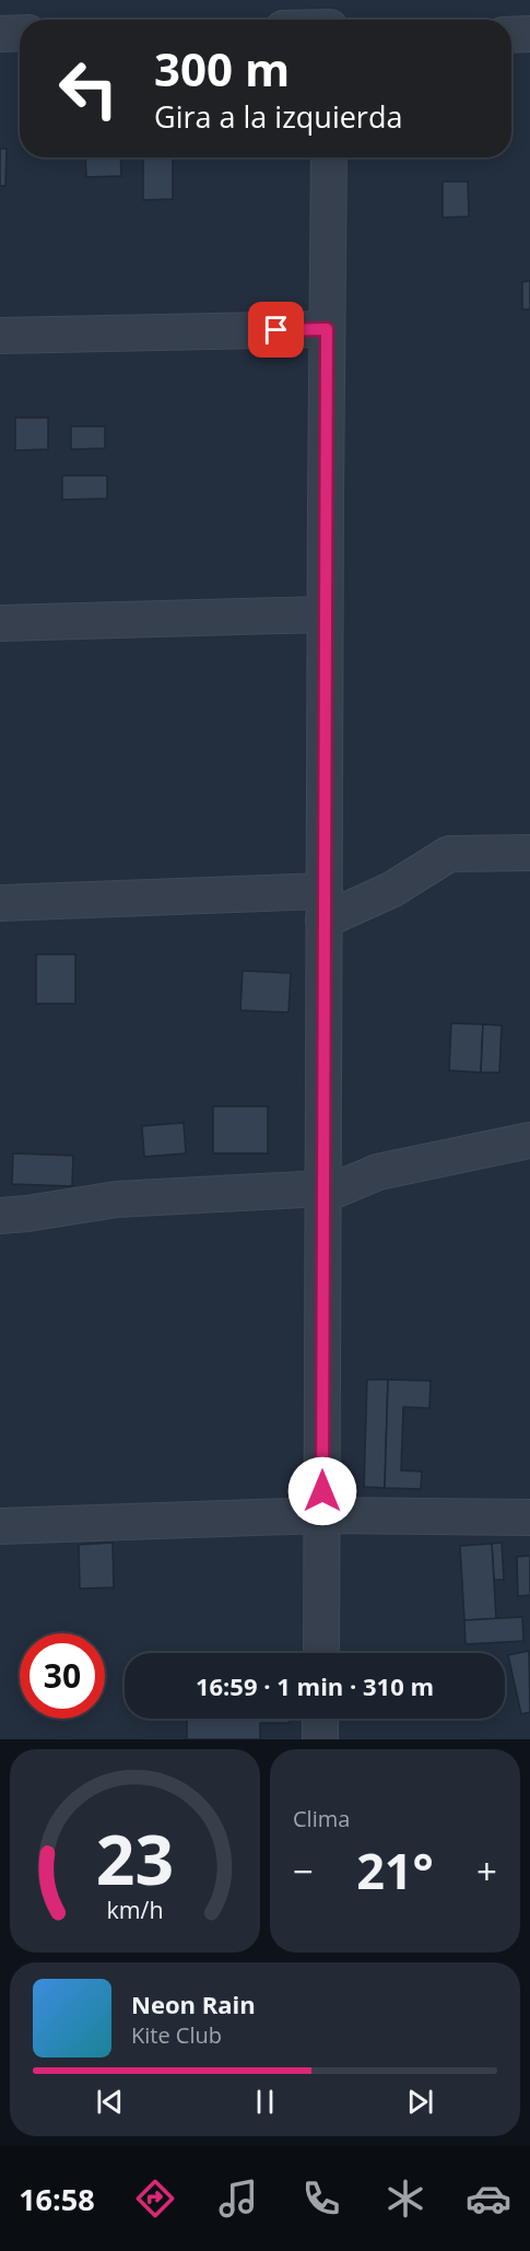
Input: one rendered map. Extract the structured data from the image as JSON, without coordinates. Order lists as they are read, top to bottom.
{
  "page": {
    "turn": ["300 m", "Gira a la izquierda"],
    "limit": "30",
    "trip": "16:59 · 1 min · 310 m",
    "tile": "Clima",
    "heat": ["−", "21°", "+"],
    "song": ["Neon Rain", "Kite Club"],
    "tabs": "16:58",
    "gauge": ["23", "km/h"]
  }
}
